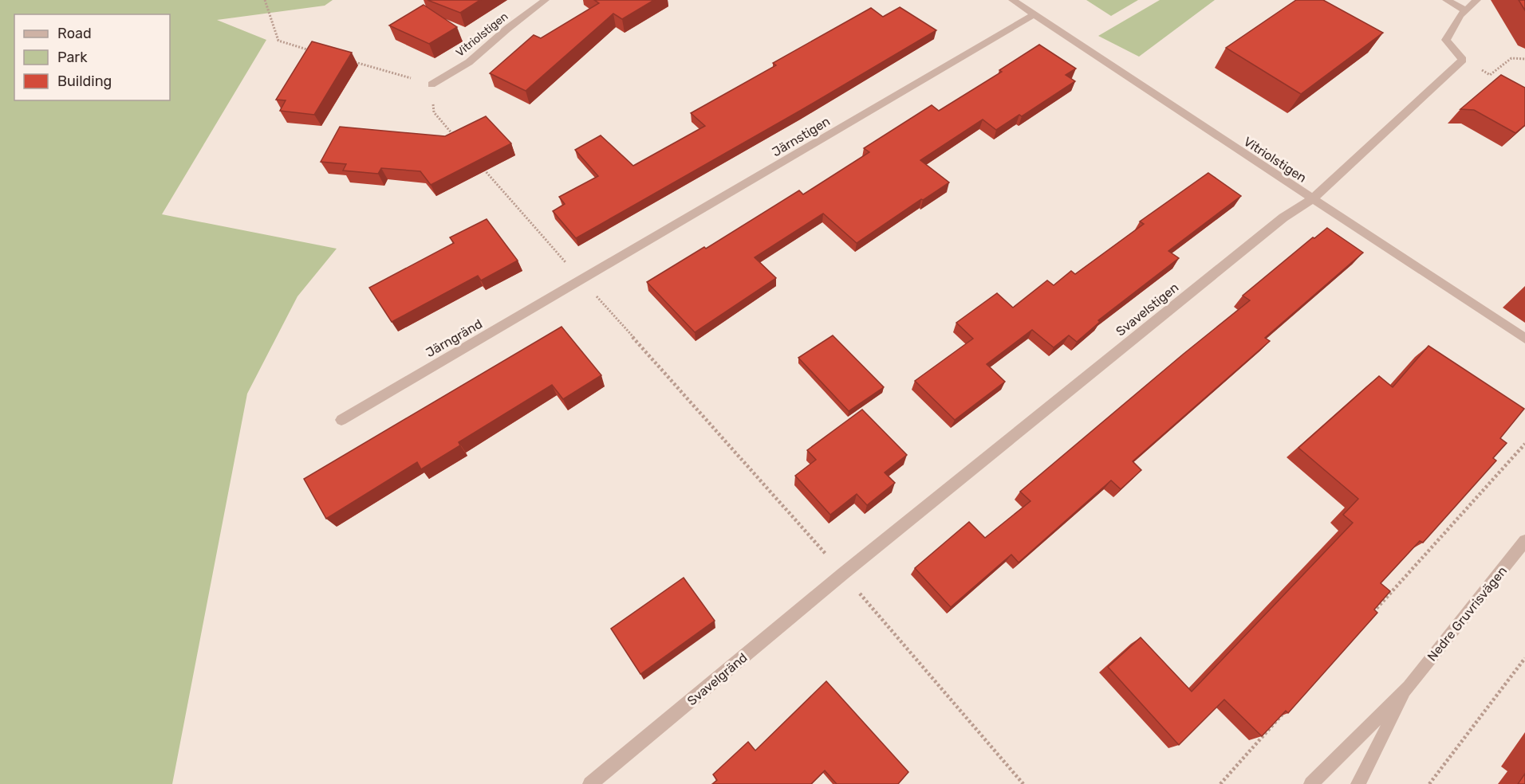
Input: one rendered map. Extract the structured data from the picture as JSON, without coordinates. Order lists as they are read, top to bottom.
{
  "streets": {
    "street": [
      "Vitriolstigen",
      "Järnstigen",
      "Svavelstigen",
      "Järngränd",
      "Nedre Gruvrisvägen",
      "Svavelgränd"
    ]
  },
  "crossings": [
    ["Vitriolstigen", "Järnstigen"],
    ["Vitriolstigen", "Svavelstigen"],
    ["Järnstigen", "Järngränd"],
    ["Svavelstigen", "Svavelgränd"]
  ],
  "legend": ["Road", "Park", "Building"]
}
